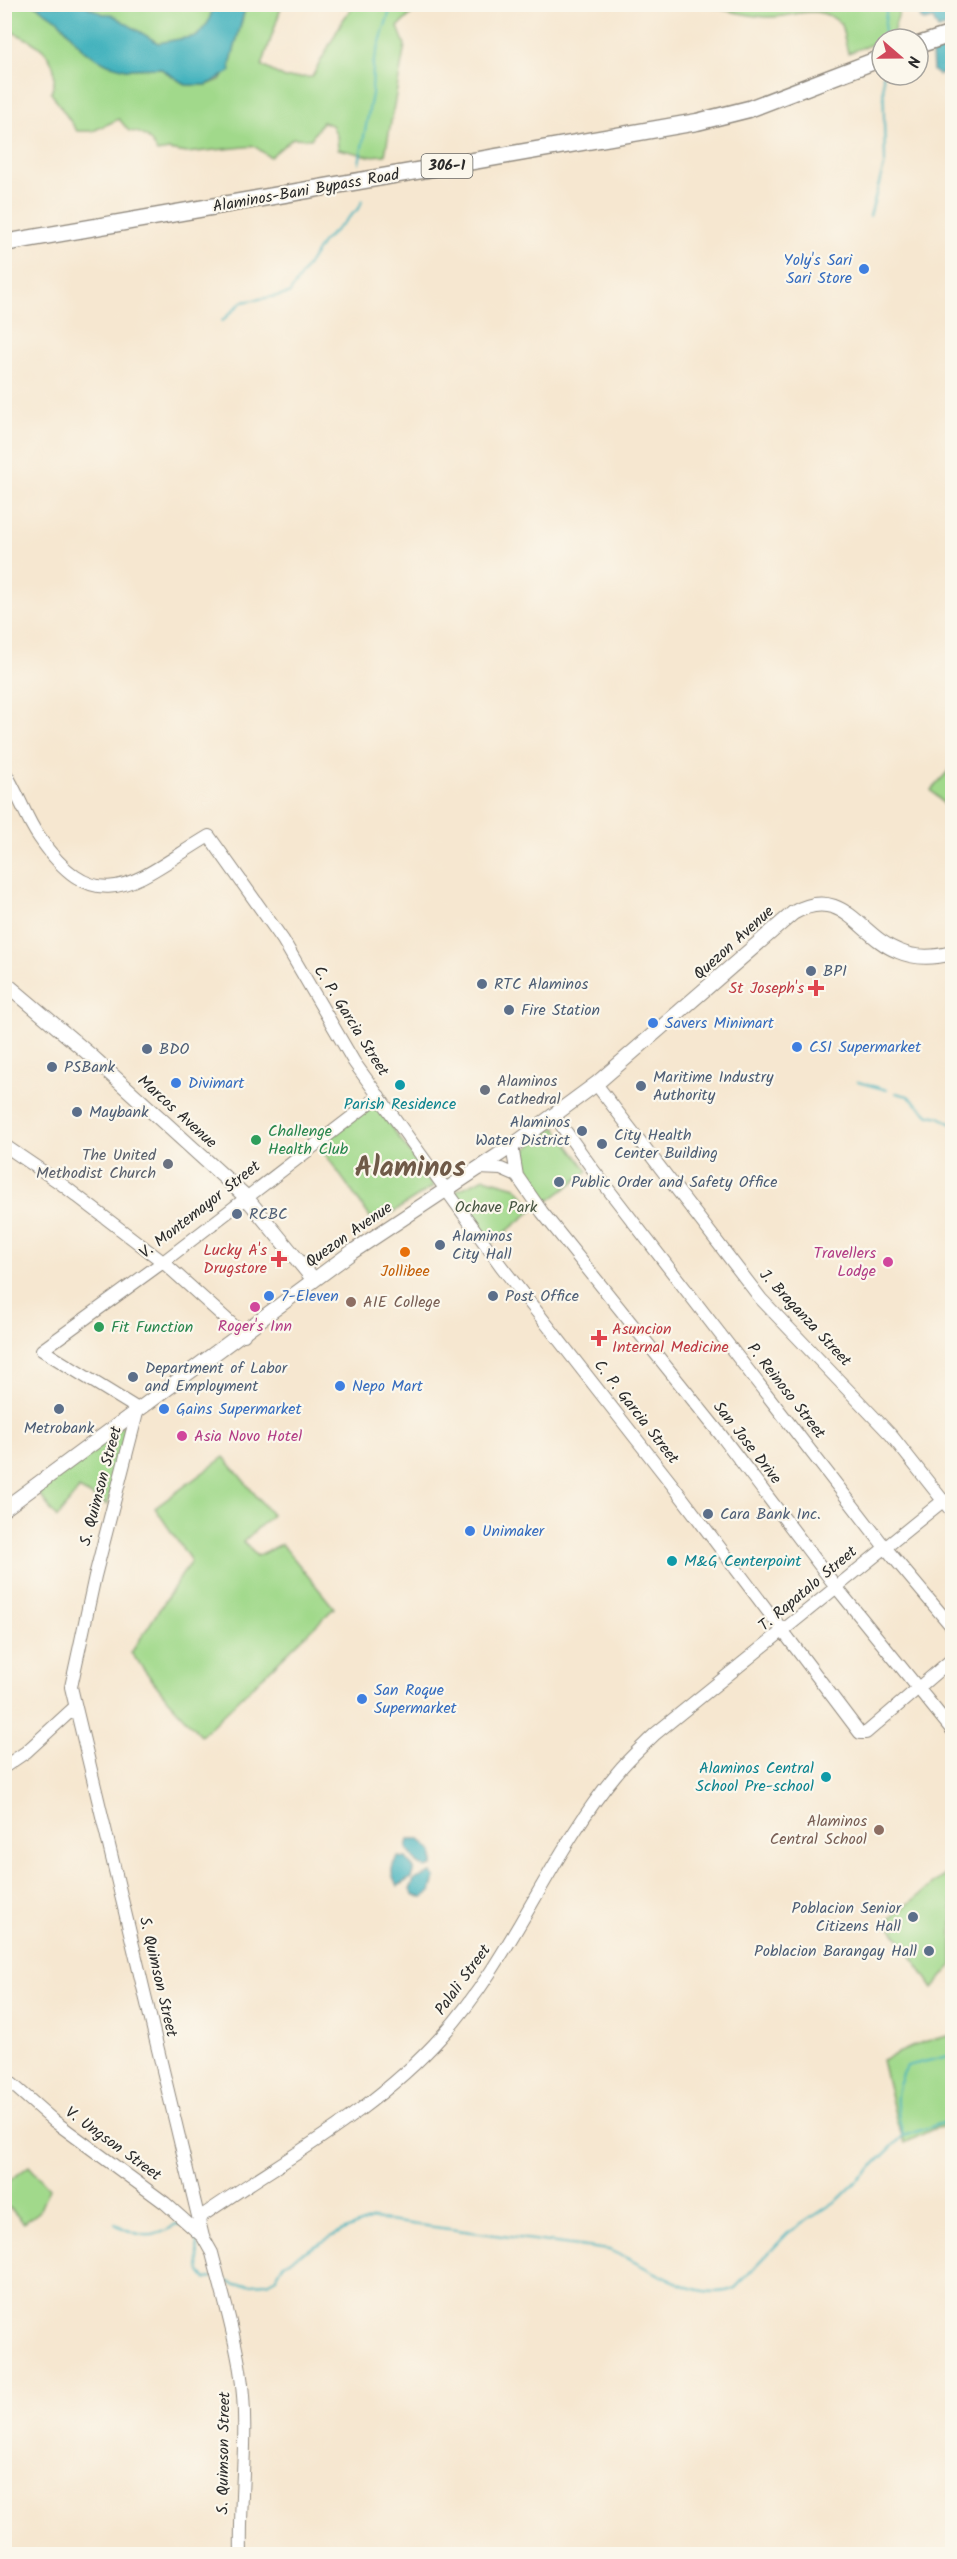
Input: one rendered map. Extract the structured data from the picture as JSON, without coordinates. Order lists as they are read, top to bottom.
{
  "streets": {
    "main road": [
      "306-1",
      "Alaminos-Bani Bypass Road",
      "Quezon Avenue",
      "Marcos Avenue"
    ],
    "street": [
      "C. P. Garcia Street",
      "V. Montemayor Street",
      "J. Braganza Street",
      "P. Reinoso Street",
      "San Jose Drive",
      "S. Quimson Street",
      "T. Rapatalo Street",
      "Palali Street",
      "V. Ungson Street"
    ]
  },
  "crossings": [
    ["Quezon Avenue", "C. P. Garcia Street"],
    ["Quezon Avenue", "Marcos Avenue"],
    ["Quezon Avenue", "V. Montemayor Street"],
    ["Quezon Avenue", "J. Braganza Street"],
    ["Quezon Avenue", "P. Reinoso Street"],
    ["Quezon Avenue", "San Jose Drive"],
    ["Quezon Avenue", "S. Quimson Street"],
    ["C. P. Garcia Street", "V. Montemayor Street"],
    ["C. P. Garcia Street", "San Jose Drive"],
    ["C. P. Garcia Street", "T. Rapatalo Street"],
    ["Marcos Avenue", "V. Montemayor Street"],
    ["V. Montemayor Street", "S. Quimson Street"],
    ["J. Braganza Street", "T. Rapatalo Street"],
    ["P. Reinoso Street", "T. Rapatalo Street"],
    ["San Jose Drive", "T. Rapatalo Street"],
    ["S. Quimson Street", "Palali Street"],
    ["S. Quimson Street", "V. Ungson Street"],
    ["T. Rapatalo Street", "Palali Street"]
  ],
  "districts": ["Alaminos"],
  "parks": ["Ochave Park"],
  "places": {
    "other": [
      "Yoly's Sari Sari Store",
      "BPI",
      "RTC Alaminos",
      "Fire Station",
      "Savers Minimart",
      "CSI Supermarket",
      "BDO",
      "PSBank",
      "Divimart",
      "Parish Residence",
      "Maritime Industry Authority",
      "Alaminos Cathedral",
      "Maybank",
      "Alaminos Water District",
      "Challenge Health Club",
      "City Health Center Building",
      "The United Methodist Church",
      "Public Order and Safety Office",
      "RCBC",
      "Alaminos City Hall",
      "Jollibee",
      "Travellers Lodge",
      "7-Eleven",
      "Post Office",
      "AIE College",
      "Roger's Inn",
      "Fit Function",
      "Department of Labor and Employment",
      "Nepo Mart",
      "Metrobank",
      "Gains Supermarket",
      "Asia Novo Hotel",
      "Cara Bank Inc.",
      "Unimaker",
      "M&G Centerpoint",
      "San Roque Supermarket",
      "Alaminos Central School Pre-school",
      "Alaminos Central School",
      "Poblacion Senior Citizens Hall",
      "Poblacion Barangay Hall"
    ],
    "health": ["St Joseph's", "Lucky A's Drugstore", "Asuncion Internal Medicine"]
  },
  "north": "right"
}
